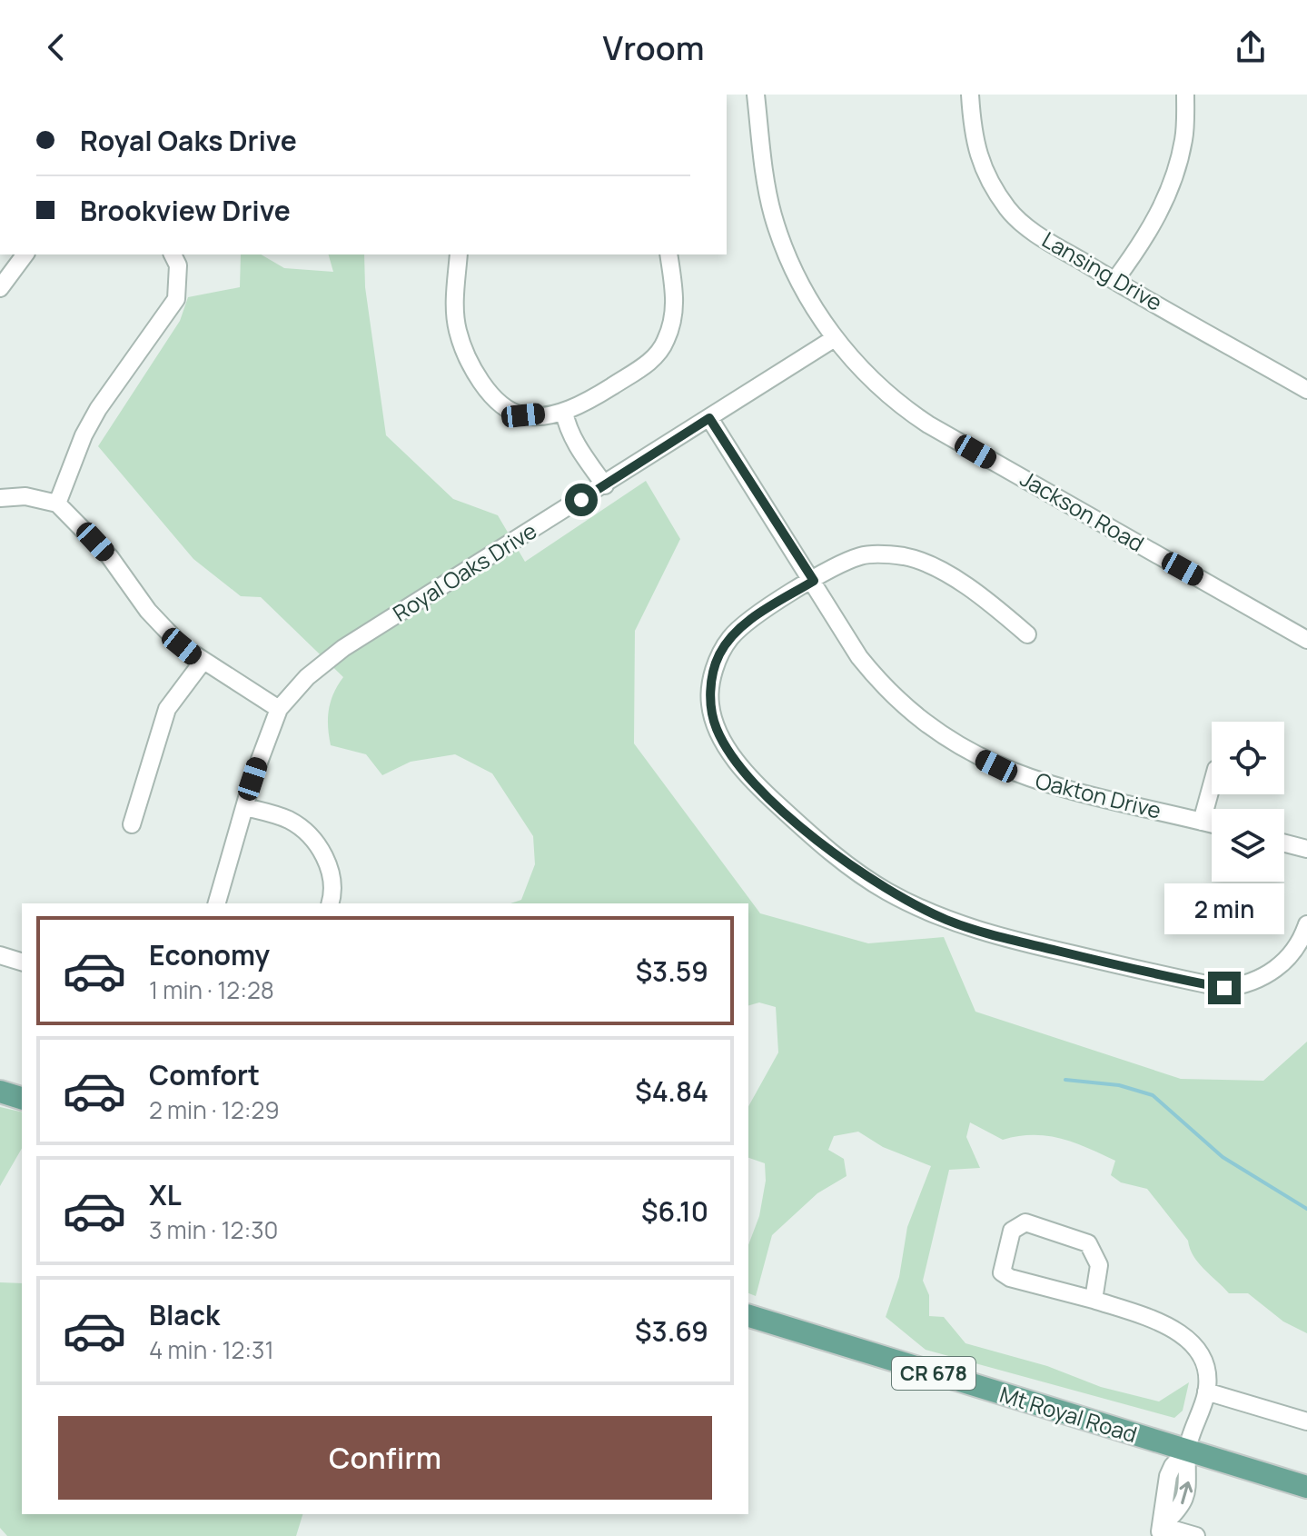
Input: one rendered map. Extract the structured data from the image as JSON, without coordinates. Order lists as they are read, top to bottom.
{
  "streets": {
    "main road": ["CR 678", "Mt Royal Road"],
    "street": [
      "Lansing Drive",
      "Jackson Road",
      "Royal Oaks Drive",
      "Oakton Drive"
    ]
  },
  "crossings": [
    ["Jackson Road", "Royal Oaks Drive"],
    ["Royal Oaks Drive", "Oakton Drive"]
  ],
  "page": {
    "header": "Vroom",
    "banner": ["Royal Oaks Drive", "Brookview Drive"],
    "bubble": "2 min",
    "list": [
      {
        "name": "Economy",
        "note": "1 min · 12:28",
        "value": "$3.59"
      },
      {
        "name": "Comfort",
        "note": "2 min · 12:29",
        "value": "$4.84"
      },
      {
        "name": "XL",
        "note": "3 min · 12:30",
        "value": "$6.10"
      },
      {
        "name": "Black",
        "note": "4 min · 12:31",
        "value": "$3.69"
      }
    ],
    "buttons": "Confirm"
  }
}
